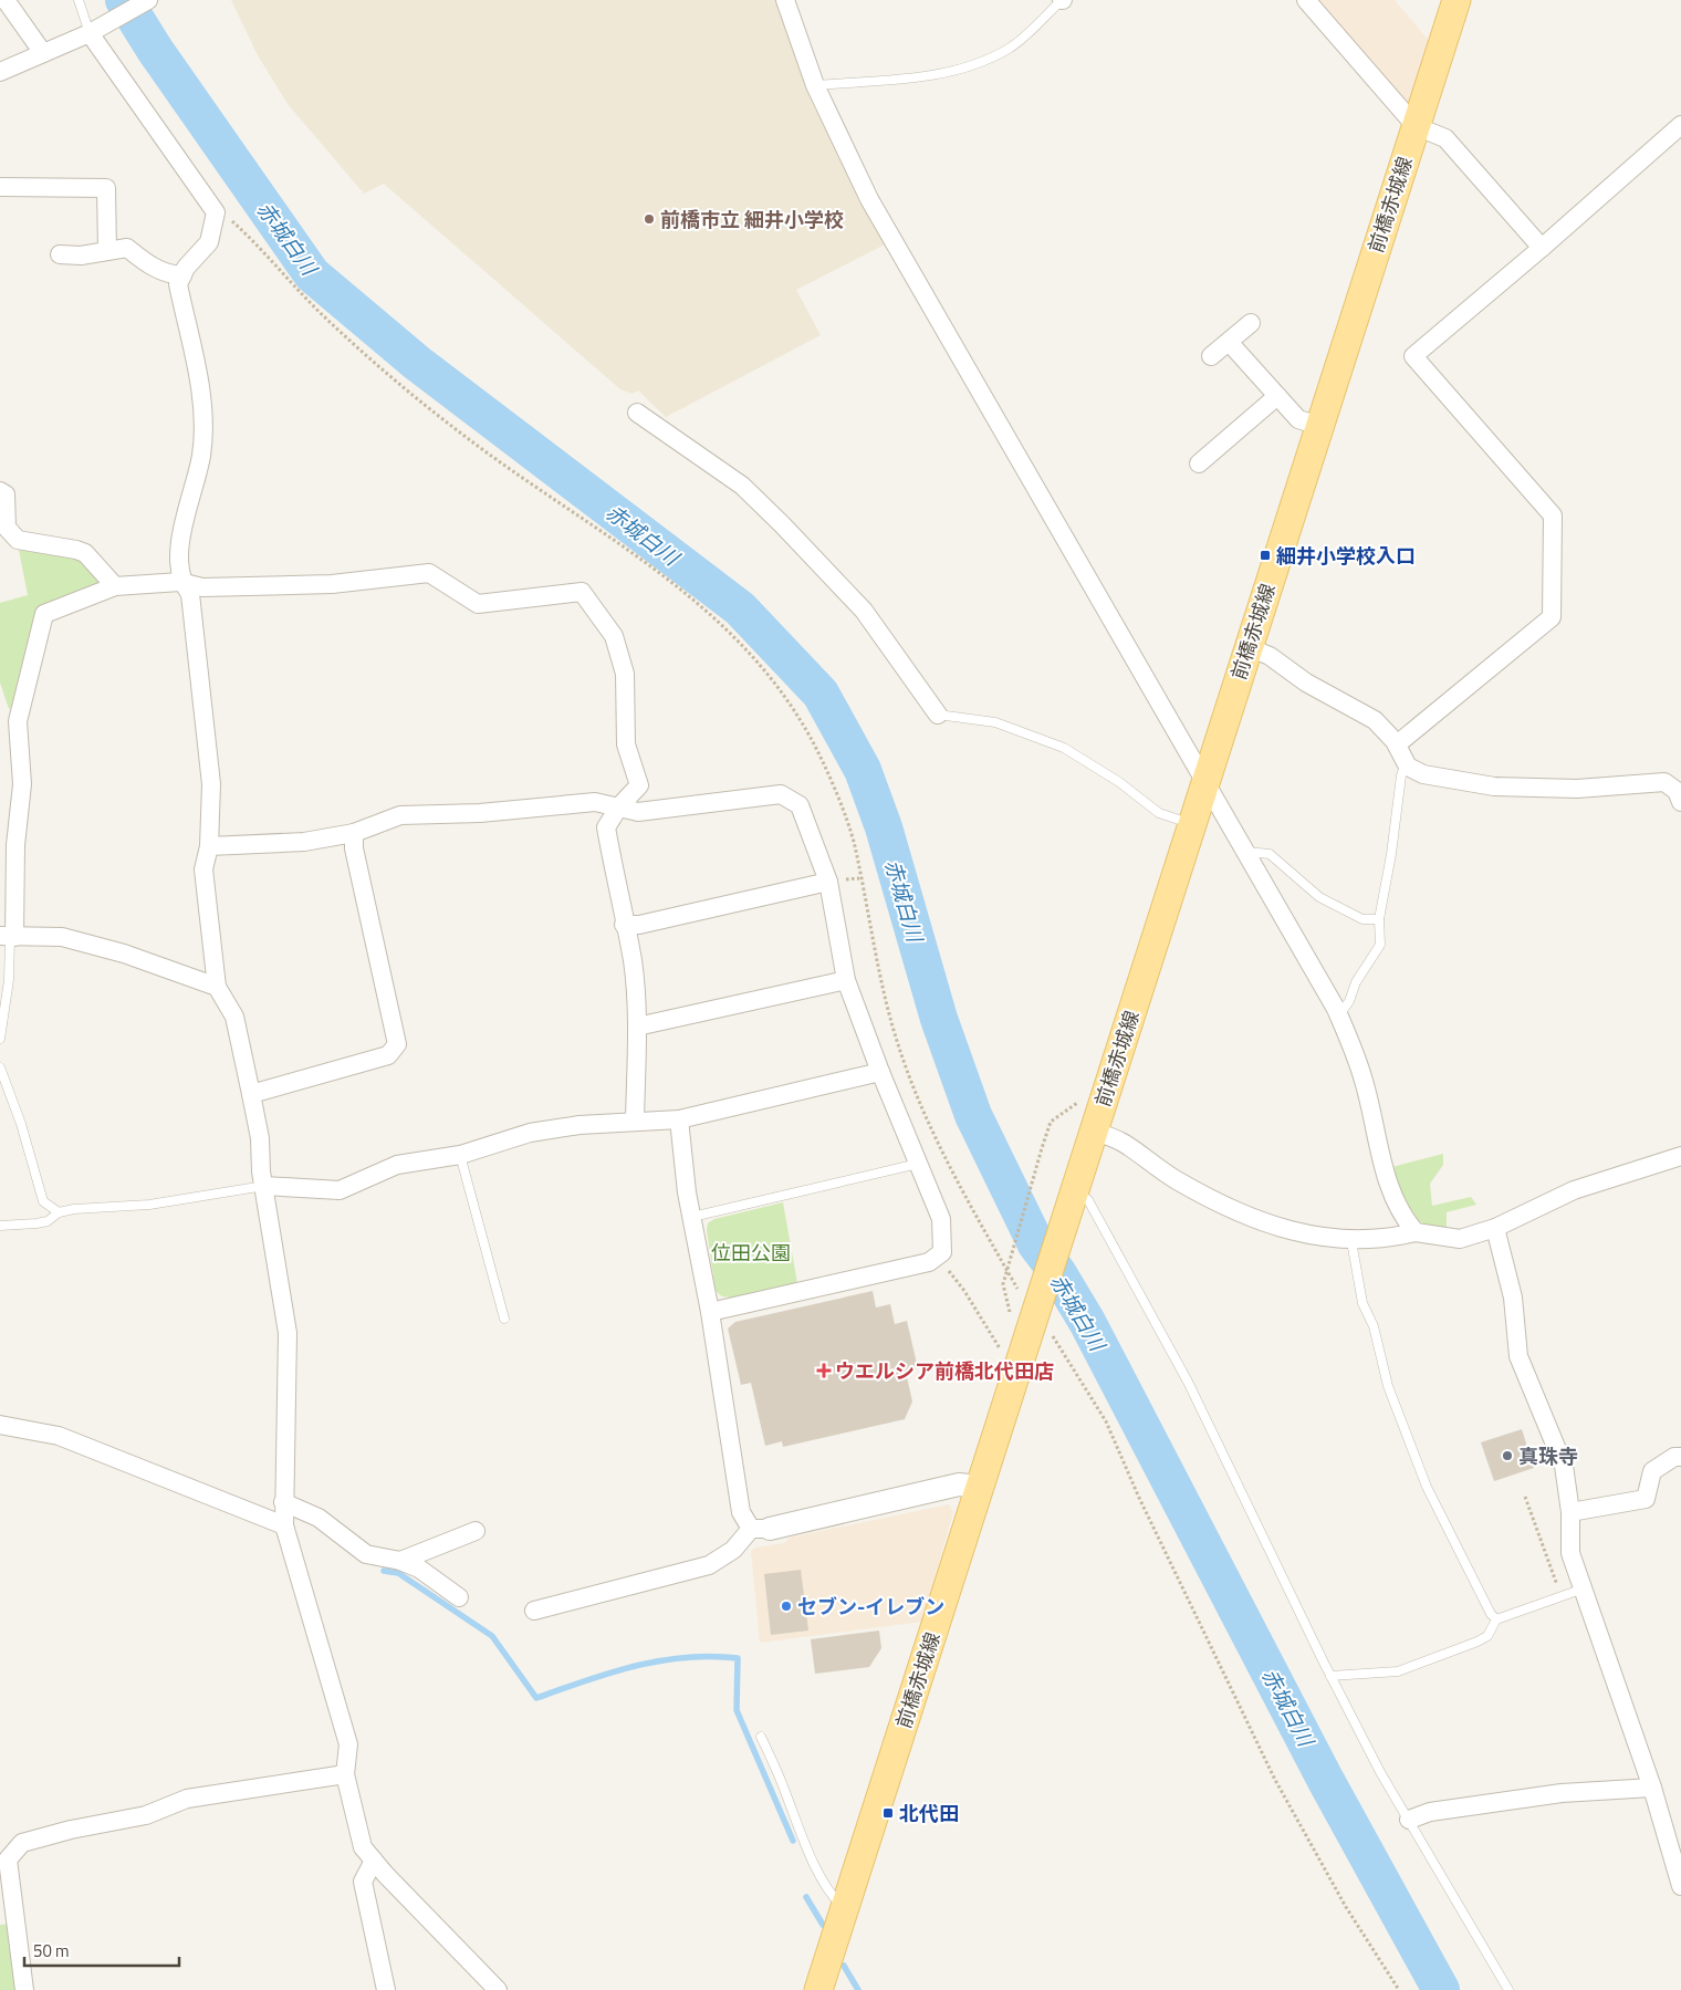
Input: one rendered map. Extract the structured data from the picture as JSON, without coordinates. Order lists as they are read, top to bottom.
{
  "streets": {
    "main road": ["前橋赤城線"]
  },
  "water": ["赤城白川"],
  "parks": ["位田公園"],
  "places": {
    "other": ["前橋市立 細井小学校", "真珠寺", "セブン-イレブン"],
    "transit": ["細井小学校入口", "北代田"],
    "health": ["ウエルシア前橋北代田店"]
  },
  "scale_bar": "50 m"
}
